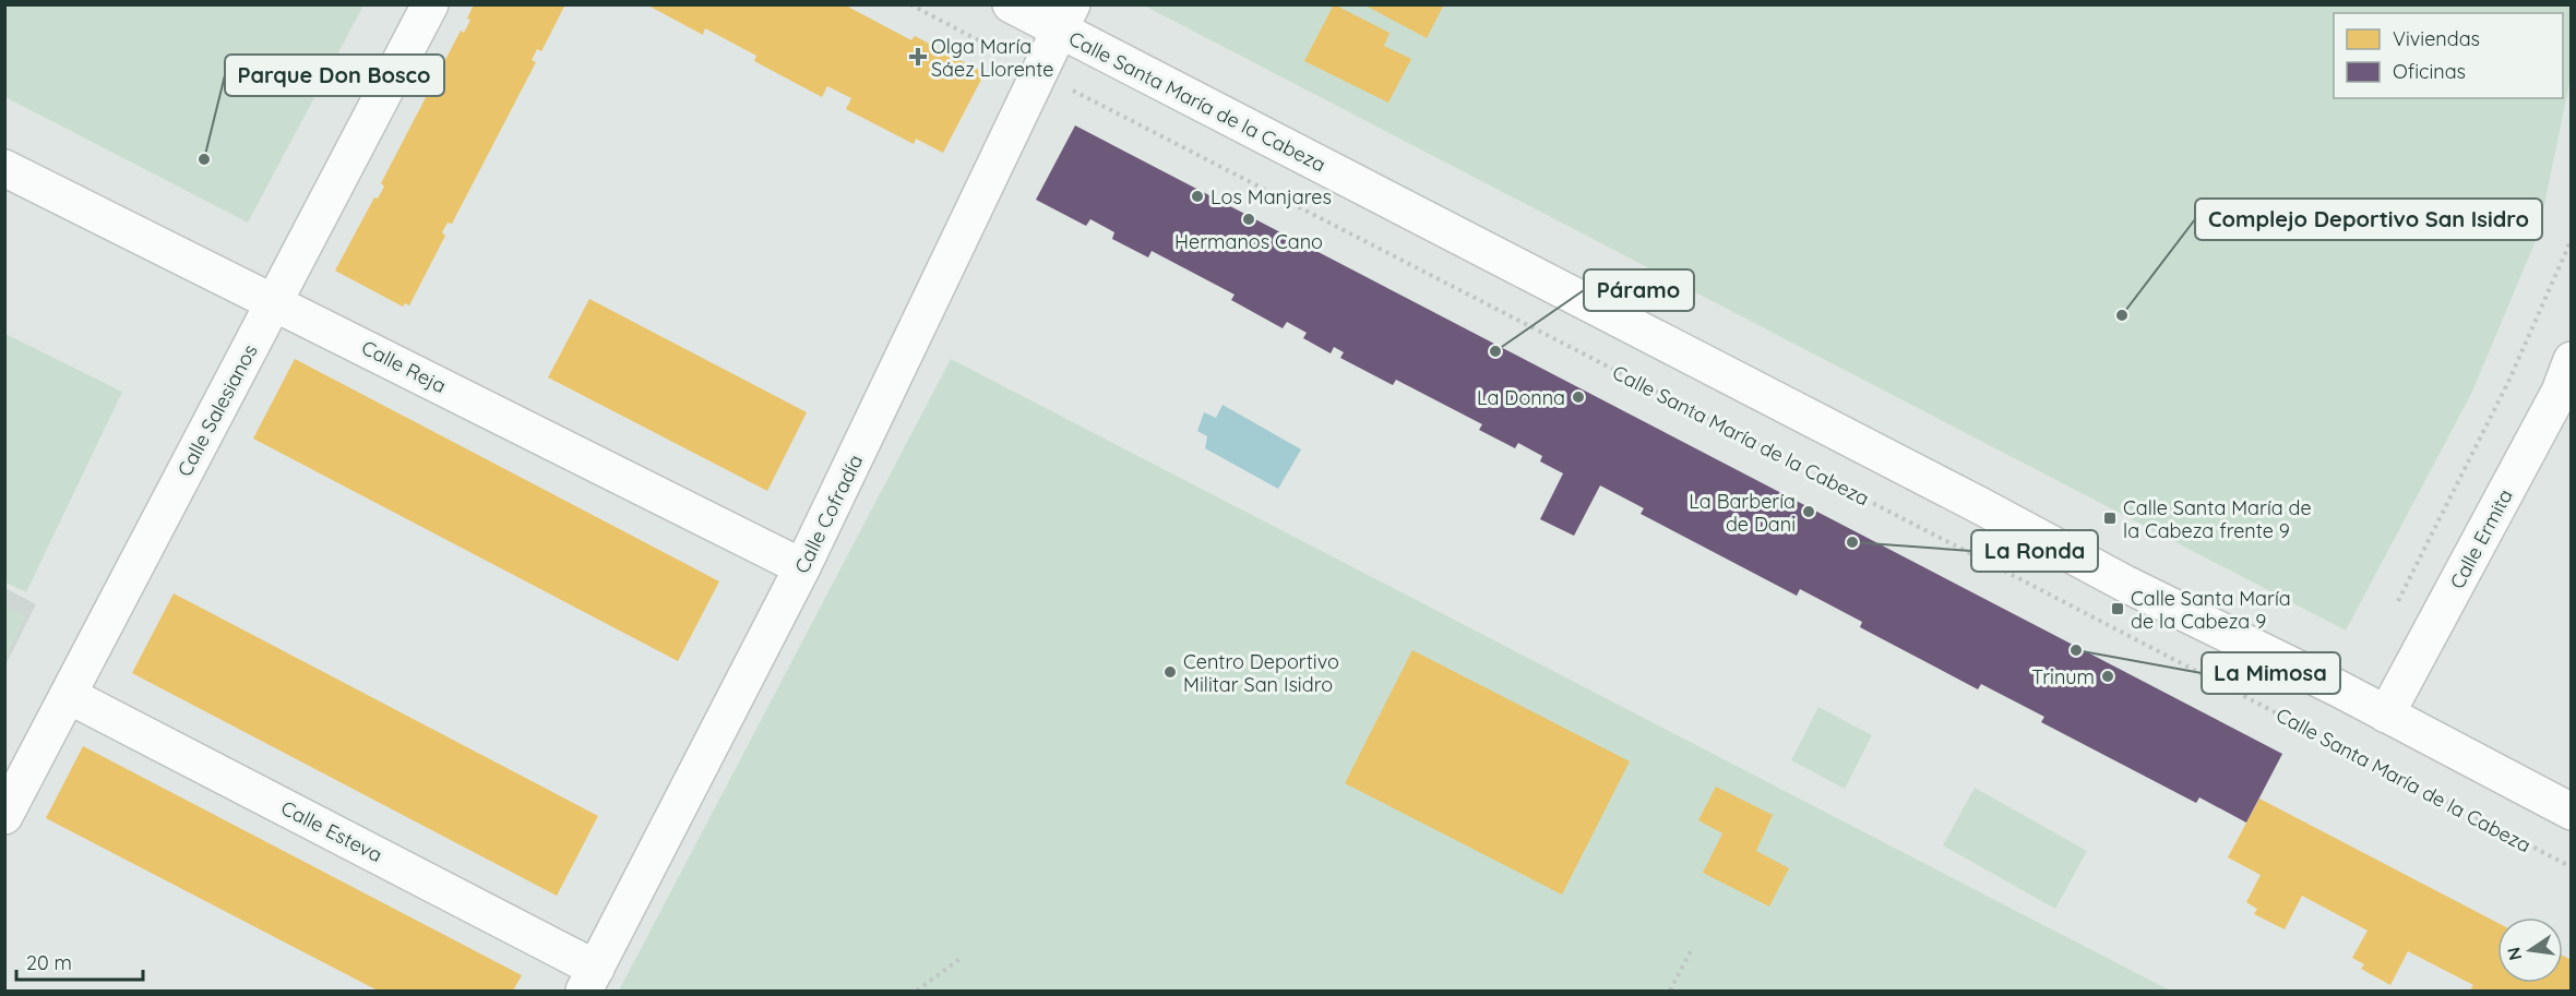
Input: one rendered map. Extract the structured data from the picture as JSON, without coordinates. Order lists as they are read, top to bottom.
{
  "streets": {
    "street": [
      "Calle Santa María de la Cabeza",
      "Calle Reja",
      "Calle Salesianos",
      "Calle Cofradía",
      "Calle Ermita",
      "Calle Esteva"
    ]
  },
  "crossings": [
    ["Calle Santa María de la Cabeza", "Calle Cofradía"],
    ["Calle Santa María de la Cabeza", "Calle Ermita"],
    ["Calle Reja", "Calle Salesianos"],
    ["Calle Reja", "Calle Cofradía"],
    ["Calle Salesianos", "Calle Esteva"],
    ["Calle Cofradía", "Calle Esteva"]
  ],
  "places": {
    "health": ["Olga María Sáez Llorente"],
    "other": [
      "Parque Don Bosco",
      "Los Manjares",
      "Hermanos Cano",
      "Complejo Deportivo San Isidro",
      "Páramo",
      "La Donna",
      "La Barbería de Dani",
      "La Ronda",
      "La Mimosa",
      "Centro Deportivo Militar San Isidro",
      "Trinum"
    ],
    "transit": ["Calle Santa María de la Cabeza frente 9", "Calle Santa María de la Cabeza 9"]
  },
  "legend": ["Viviendas", "Oficinas"],
  "scale_bar": "20 m",
  "north": "left"
}
